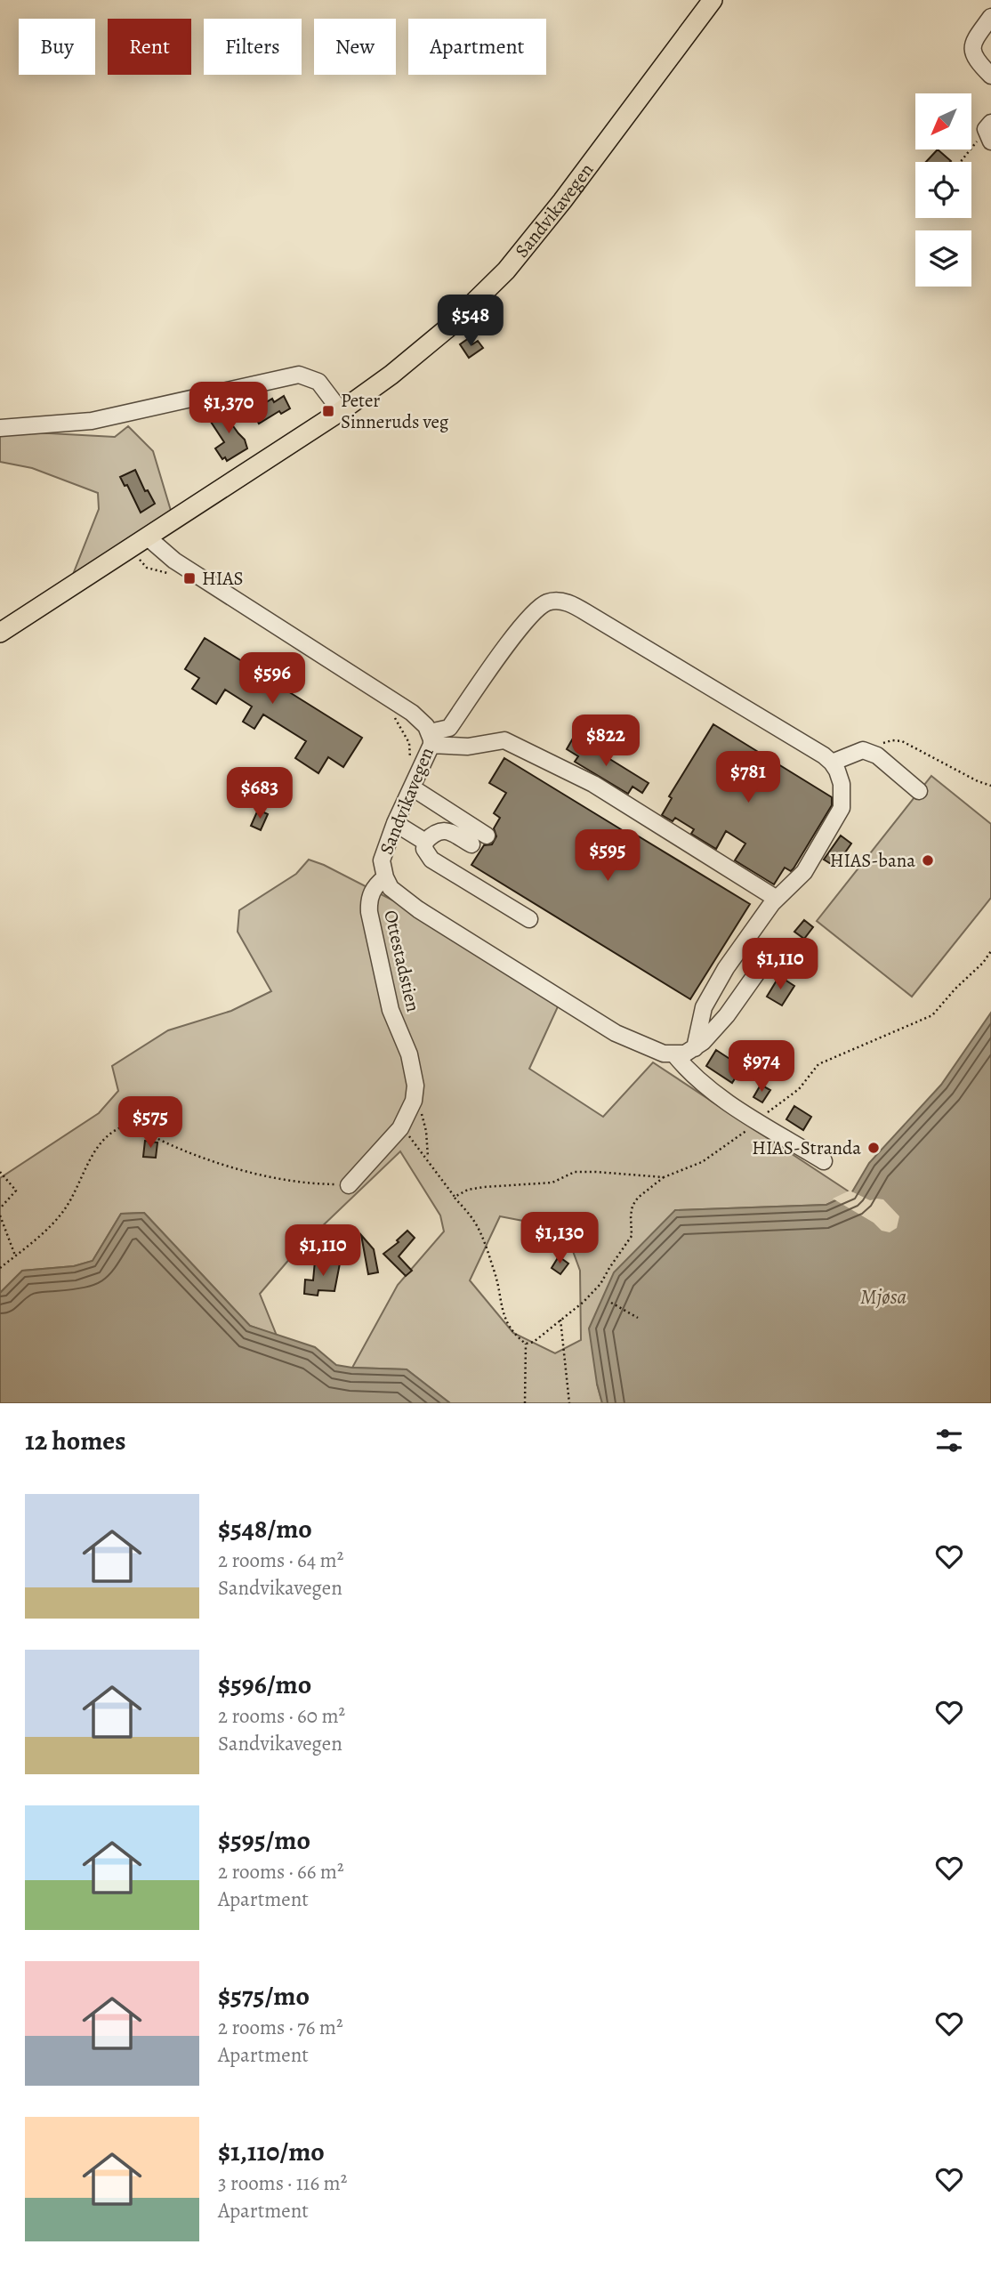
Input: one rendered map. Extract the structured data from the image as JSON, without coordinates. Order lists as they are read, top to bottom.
{
  "streets": {
    "main road": ["Sandvikavegen"],
    "street": ["Ottestadstien"]
  },
  "crossings": [
    ["Sandvikavegen", "Ottestadstien"]
  ],
  "water": ["Mjøsa"],
  "places": {
    "transit": ["Peter Sinneruds veg", "HIAS"],
    "other": ["HIAS-bana", "HIAS-Stranda"]
  },
  "north": "bottom left",
  "page": {
    "chip": [
      "Buy",
      "Rent",
      "Filters",
      "New",
      "Apartment"
    ],
    "price": [
      "$548",
      "$1,370",
      "$596",
      "$822",
      "$781",
      "$683",
      "$595",
      "$1,110",
      "$974",
      "$575",
      "$1,130",
      "$1,110"
    ],
    "heading": "12 homes",
    "list": [
      {
        "name": "$548/mo",
        "note": "2 rooms · 64 m² · Sandvikavegen"
      },
      {
        "name": "$596/mo",
        "note": "2 rooms · 60 m² · Sandvikavegen"
      },
      {
        "name": "$595/mo",
        "note": "2 rooms · 66 m² · Apartment"
      },
      {
        "name": "$575/mo",
        "note": "2 rooms · 76 m² · Apartment"
      },
      {
        "name": "$1,110/mo",
        "note": "3 rooms · 116 m² · Apartment"
      }
    ]
  }
}
